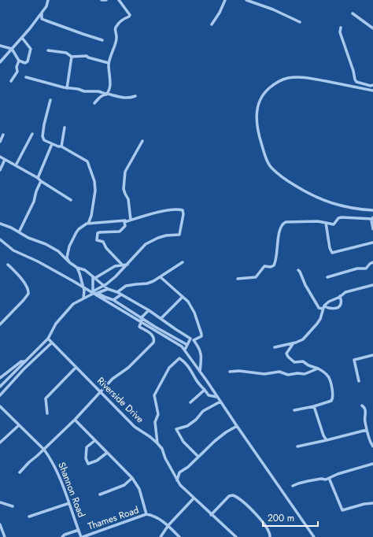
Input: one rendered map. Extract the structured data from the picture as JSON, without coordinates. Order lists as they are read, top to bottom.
{
  "streets": {
    "street": ["Riverside Drive", "Shannon Road", "Thames Road"]
  },
  "crossings": [
    ["Shannon Road", "Thames Road"]
  ],
  "scale_bar": "200 m"
}
